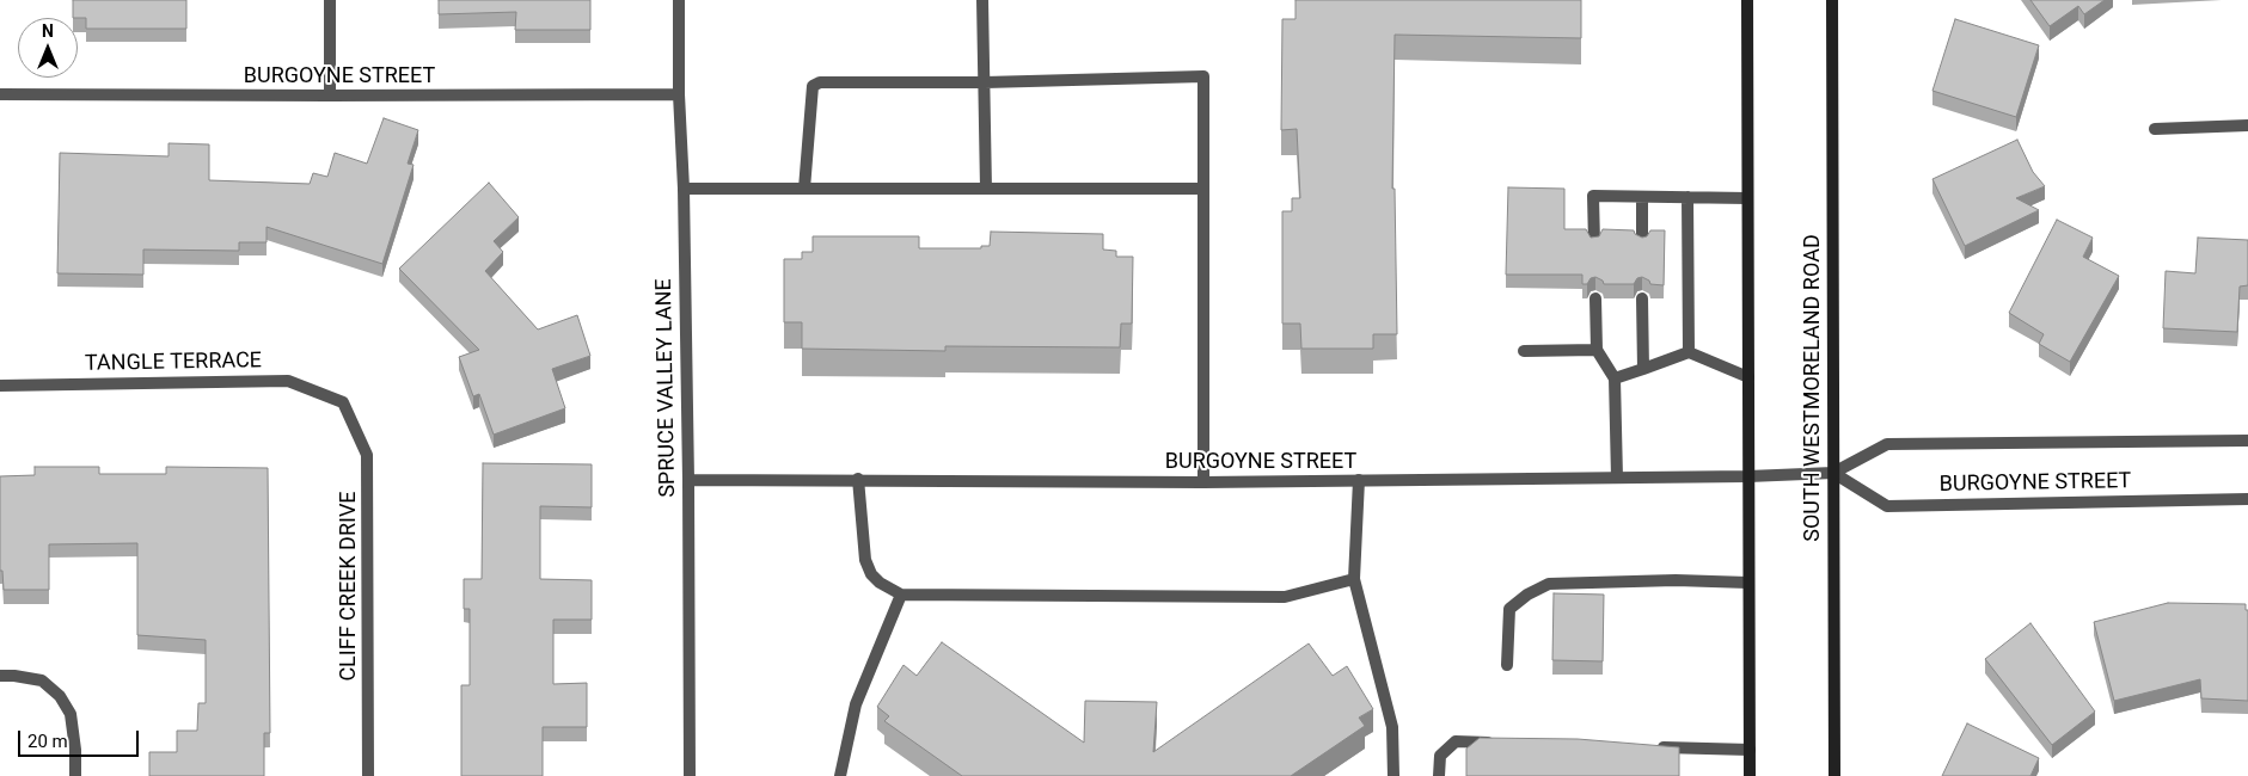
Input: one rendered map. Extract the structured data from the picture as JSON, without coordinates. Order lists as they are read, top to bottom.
{
  "streets": {
    "main road": ["SOUTH WESTMORELAND ROAD"],
    "street": [
      "BURGOYNE STREET",
      "TANGLE TERRACE",
      "SPRUCE VALLEY LANE",
      "CLIFF CREEK DRIVE"
    ]
  },
  "crossings": [
    ["BURGOYNE STREET", "SPRUCE VALLEY LANE"],
    ["BURGOYNE STREET", "SOUTH WESTMORELAND ROAD"],
    ["TANGLE TERRACE", "CLIFF CREEK DRIVE"]
  ],
  "scale_bar": "20 m",
  "north": "top"
}
